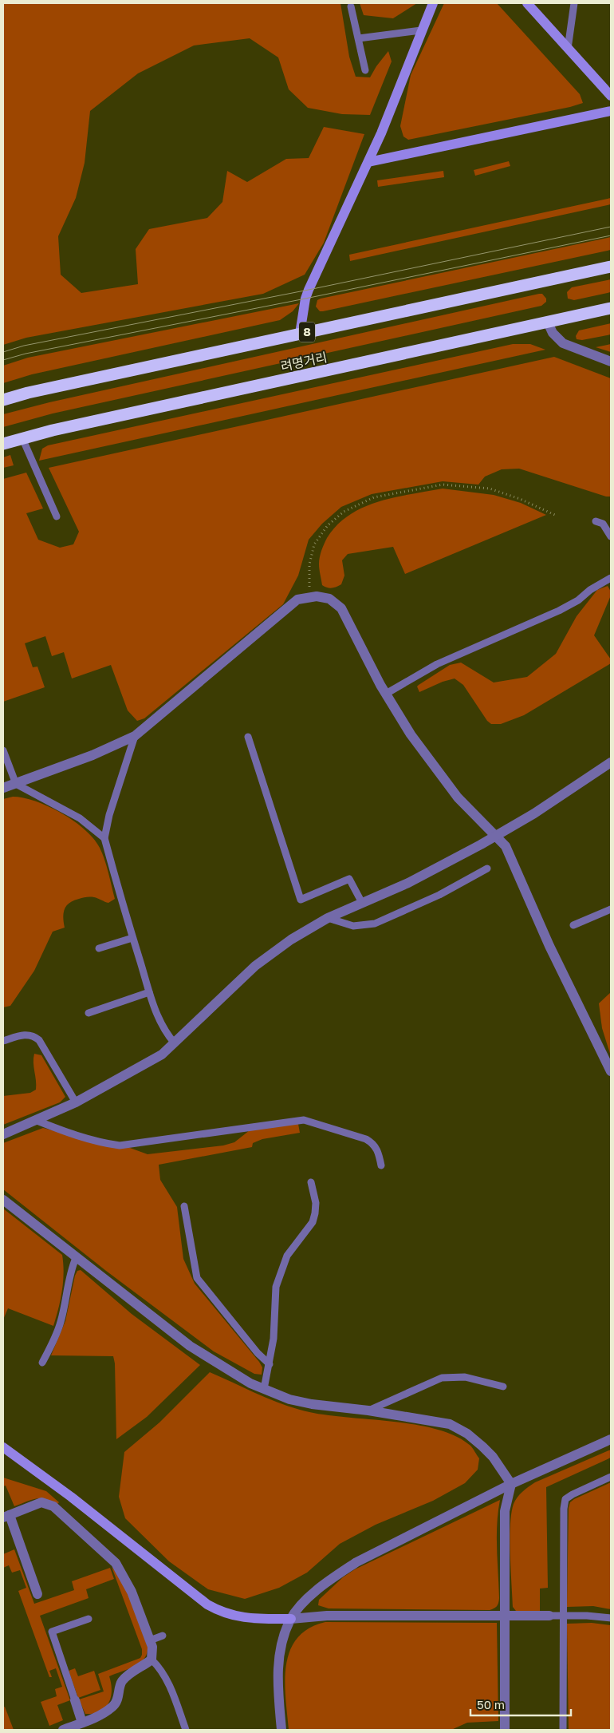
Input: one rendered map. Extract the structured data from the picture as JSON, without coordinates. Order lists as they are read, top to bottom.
{
  "streets": {
    "highway": ["8", "려명거리"]
  },
  "scale_bar": "50 m"
}
